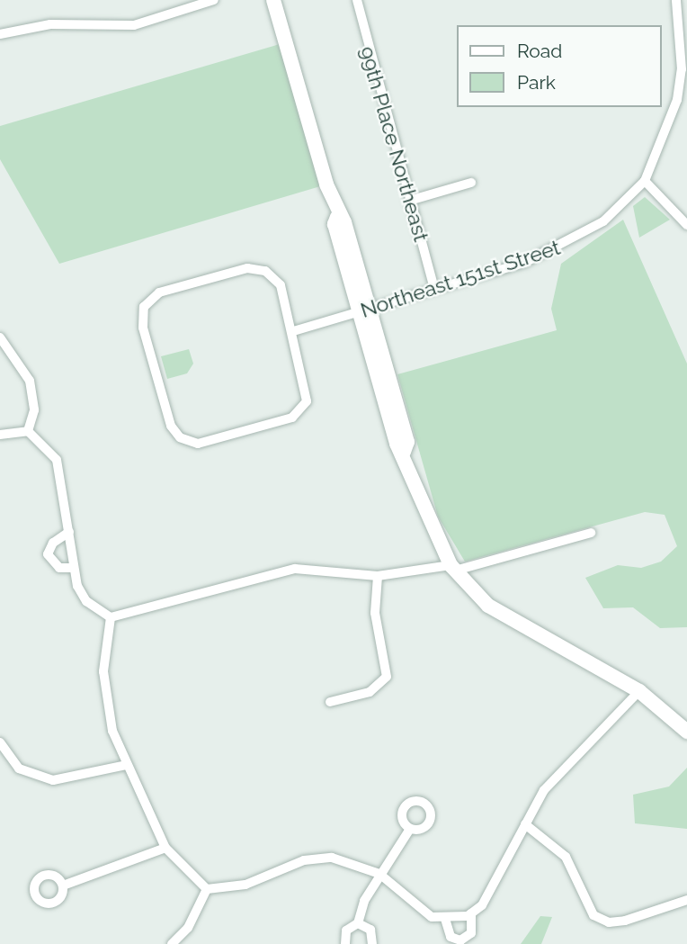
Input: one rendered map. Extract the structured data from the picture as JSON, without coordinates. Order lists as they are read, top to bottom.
{
  "streets": {
    "street": ["99th Place Northeast", "Northeast 151st Street"]
  },
  "crossings": [
    ["99th Place Northeast", "Northeast 151st Street"]
  ],
  "legend": ["Road", "Park"]
}
